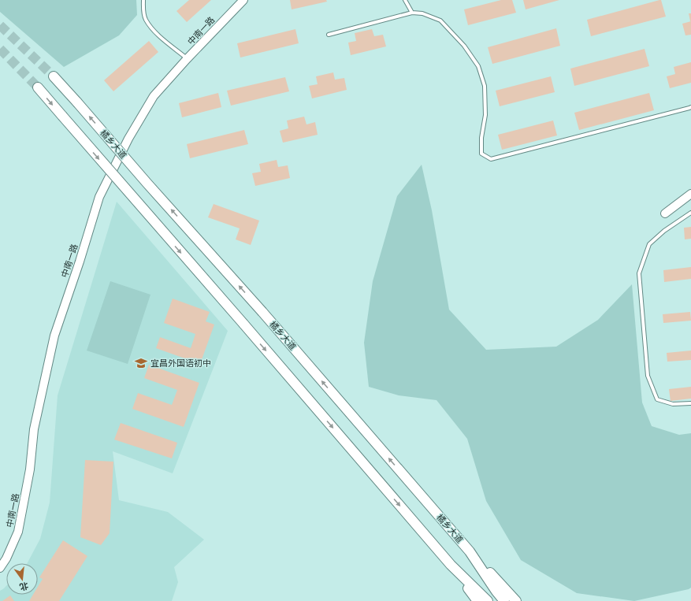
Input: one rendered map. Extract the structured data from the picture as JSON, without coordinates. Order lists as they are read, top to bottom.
{
  "streets": {
    "main road": ["橘乡大道"],
    "street": ["中南一路"]
  },
  "places": {
    "school or university": ["宜昌外国语初中"]
  },
  "north": "bottom"
}
